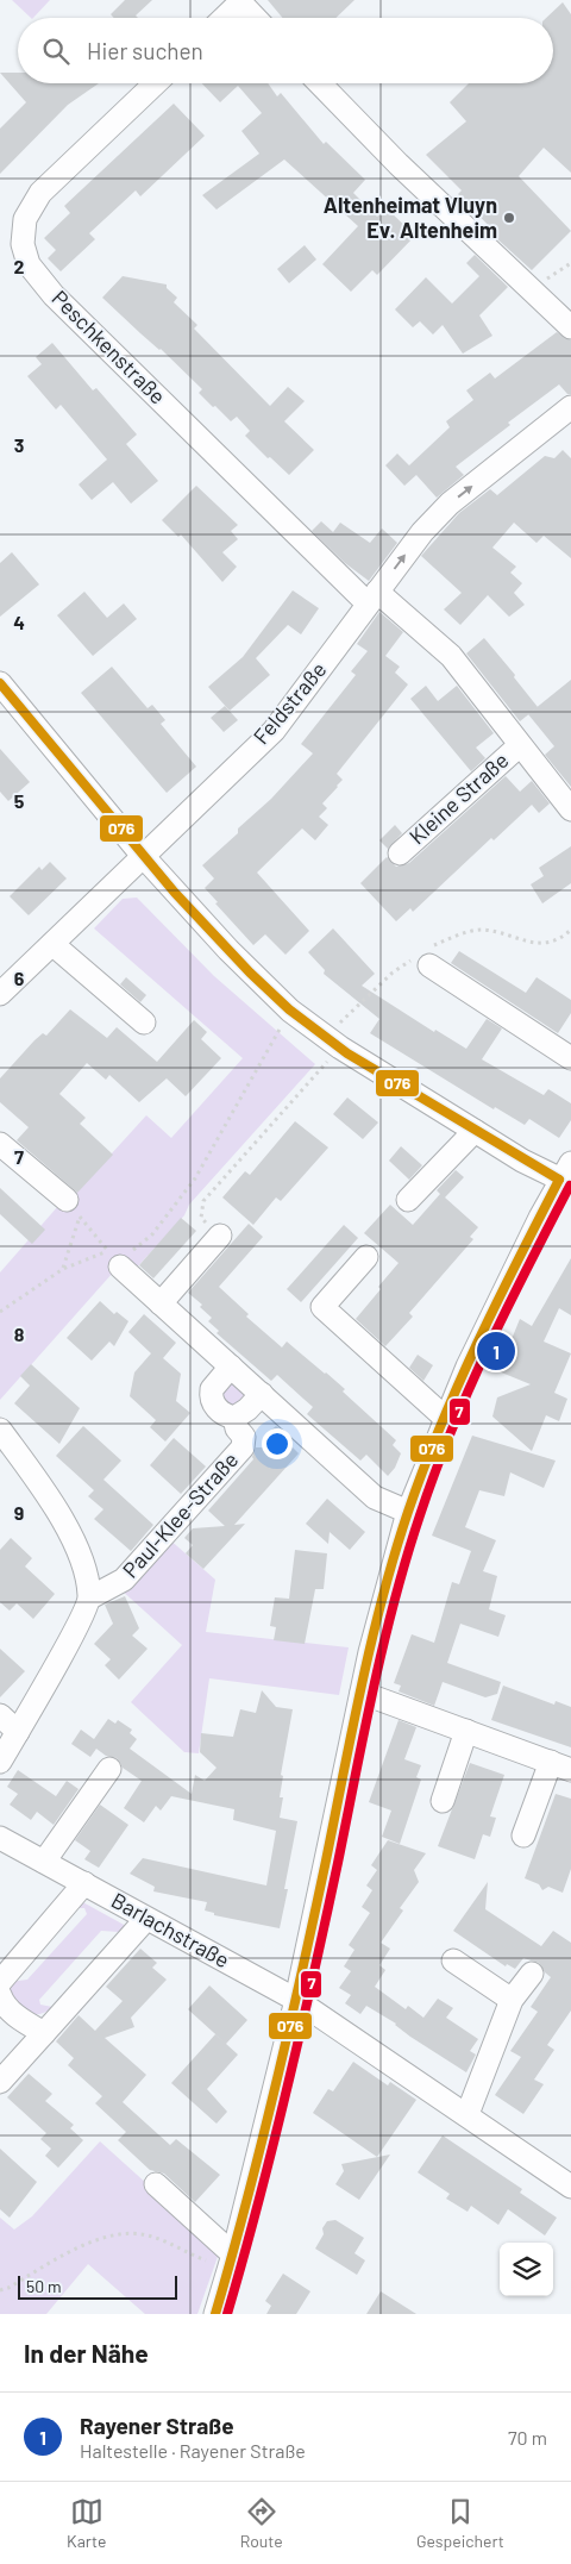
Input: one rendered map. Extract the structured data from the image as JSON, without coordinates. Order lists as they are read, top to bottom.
{
  "streets": {
    "street": [
      "Peschkenstraße",
      "Feldstraße",
      "Kleine Straße",
      "Paul-Klee-Straße",
      "Barlachstraße"
    ]
  },
  "crossings": [
    ["Peschkenstraße", "Feldstraße"],
    ["Peschkenstraße", "Kleine Straße"],
    ["Feldstraße", "Kleine Straße"]
  ],
  "places": ["Altenheimat Vluyn Ev. Altenheim"],
  "lines": ["transit line 076", "transit line 7"],
  "scale_bar": "50 m",
  "page": {
    "search": "Hier suchen",
    "pins": "1",
    "scale": "50 m",
    "heading": "In der Nähe",
    "list": [
      {
        "mark": "1",
        "name": "Rayener Straße",
        "note": "Haltestelle · Rayener Straße",
        "value": "70 m"
      }
    ],
    "nav": ["Karte", "Route", "Gespeichert"]
  },
  "grid": {
    "rows": [
      "2",
      "3",
      "4",
      "5",
      "6",
      "7",
      "8",
      "9"
    ]
  }
}
